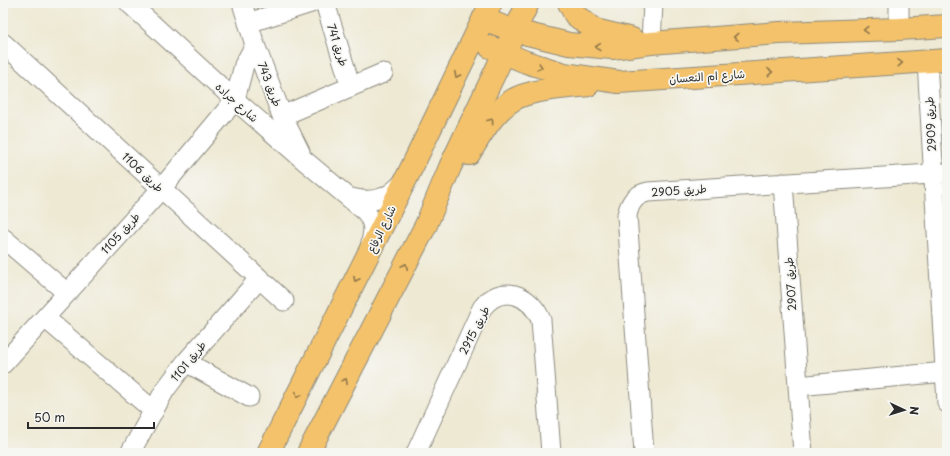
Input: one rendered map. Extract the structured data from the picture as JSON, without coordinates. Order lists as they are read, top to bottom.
{
  "streets": {
    "main road": ["شارع ام النعسان", "شارع الرفاع"],
    "street": [
      "طريق 741",
      "طريق 743",
      "شارع جراده",
      "طريق 2909",
      "طريق 1106",
      "طريق 2905",
      "طريق 1105",
      "طريق 2907",
      "طريق 2915",
      "طريق 1101"
    ]
  },
  "crossings": [
    ["شارع ام النعسان", "طريق 2909"],
    ["شارع ام النعسان", "شارع الرفاع"],
    ["طريق 743", "شارع جراده"],
    ["شارع جراده", "شارع الرفاع"],
    ["شارع جراده", "طريق 1105"],
    ["طريق 2909", "طريق 2905"],
    ["طريق 1106", "طريق 1105"],
    ["طريق 1106", "طريق 1101"],
    ["طريق 2905", "طريق 2907"]
  ],
  "scale_bar": "50 m",
  "north": "right"
}
